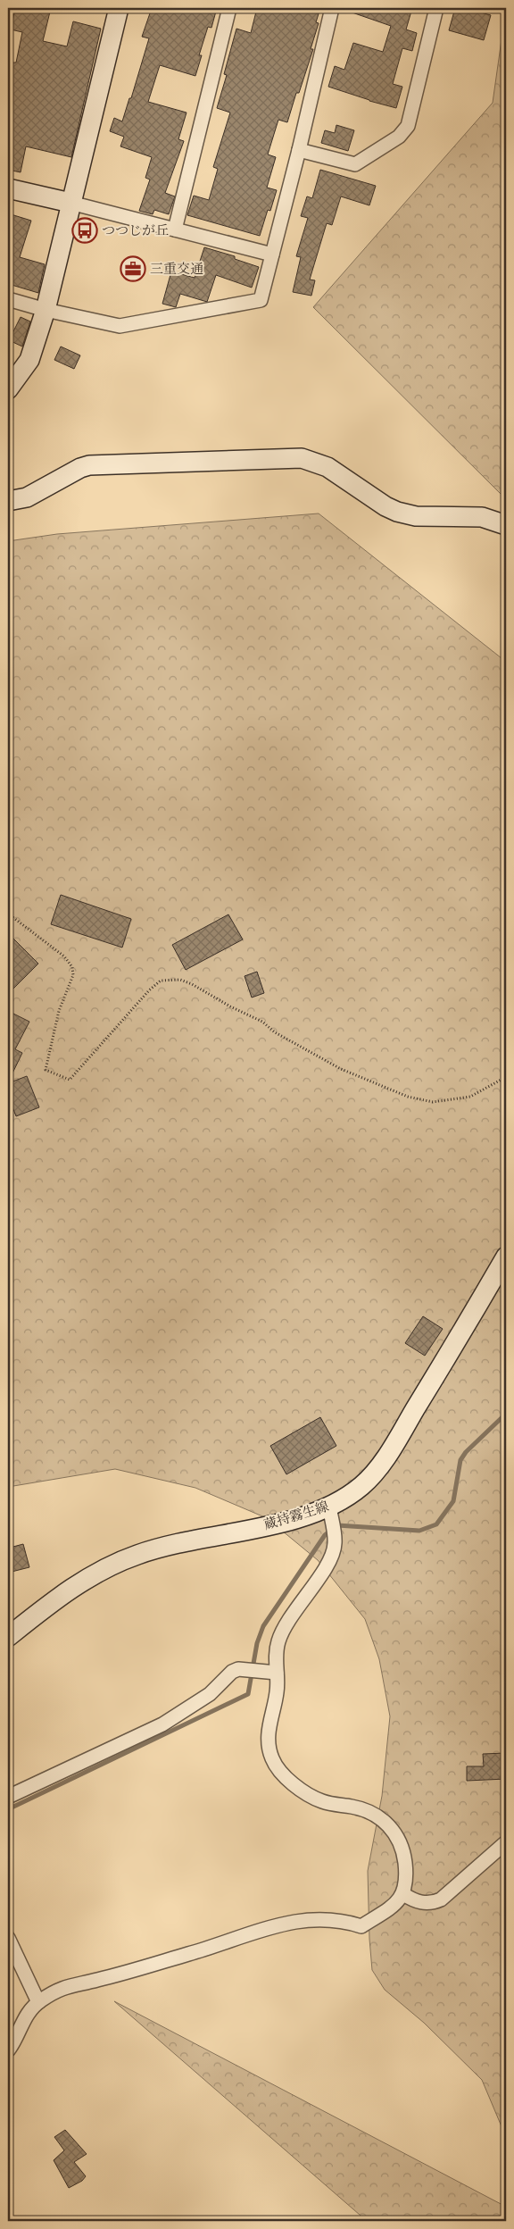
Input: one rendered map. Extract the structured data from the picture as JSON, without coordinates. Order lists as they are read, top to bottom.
{
  "streets": {
    "street": ["蔵持霧生線"]
  },
  "places": {
    "bus stop": ["つつじが丘"],
    "office": ["三重交通"]
  }
}
